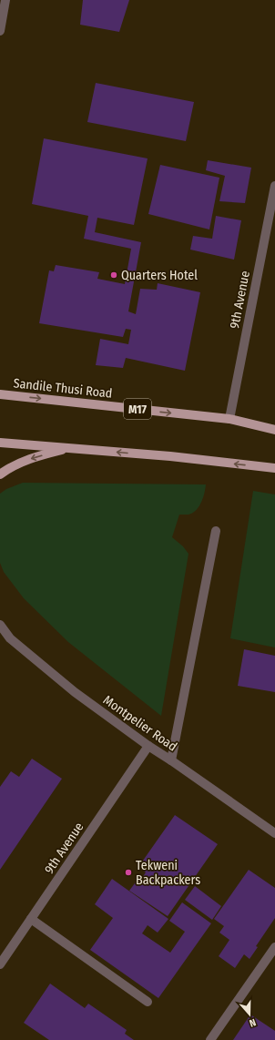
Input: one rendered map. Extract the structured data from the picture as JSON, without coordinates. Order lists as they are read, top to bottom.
{
  "streets": {
    "main road": ["Sandile Thusi Road", "M17"],
    "street": ["9th Avenue", "Montpelier Road"]
  },
  "crossings": [
    ["9th Avenue", "Sandile Thusi Road"],
    ["9th Avenue", "Montpelier Road"]
  ],
  "places": ["Quarters Hotel", "Tekweni Backpackers"],
  "north": "bottom"
}
